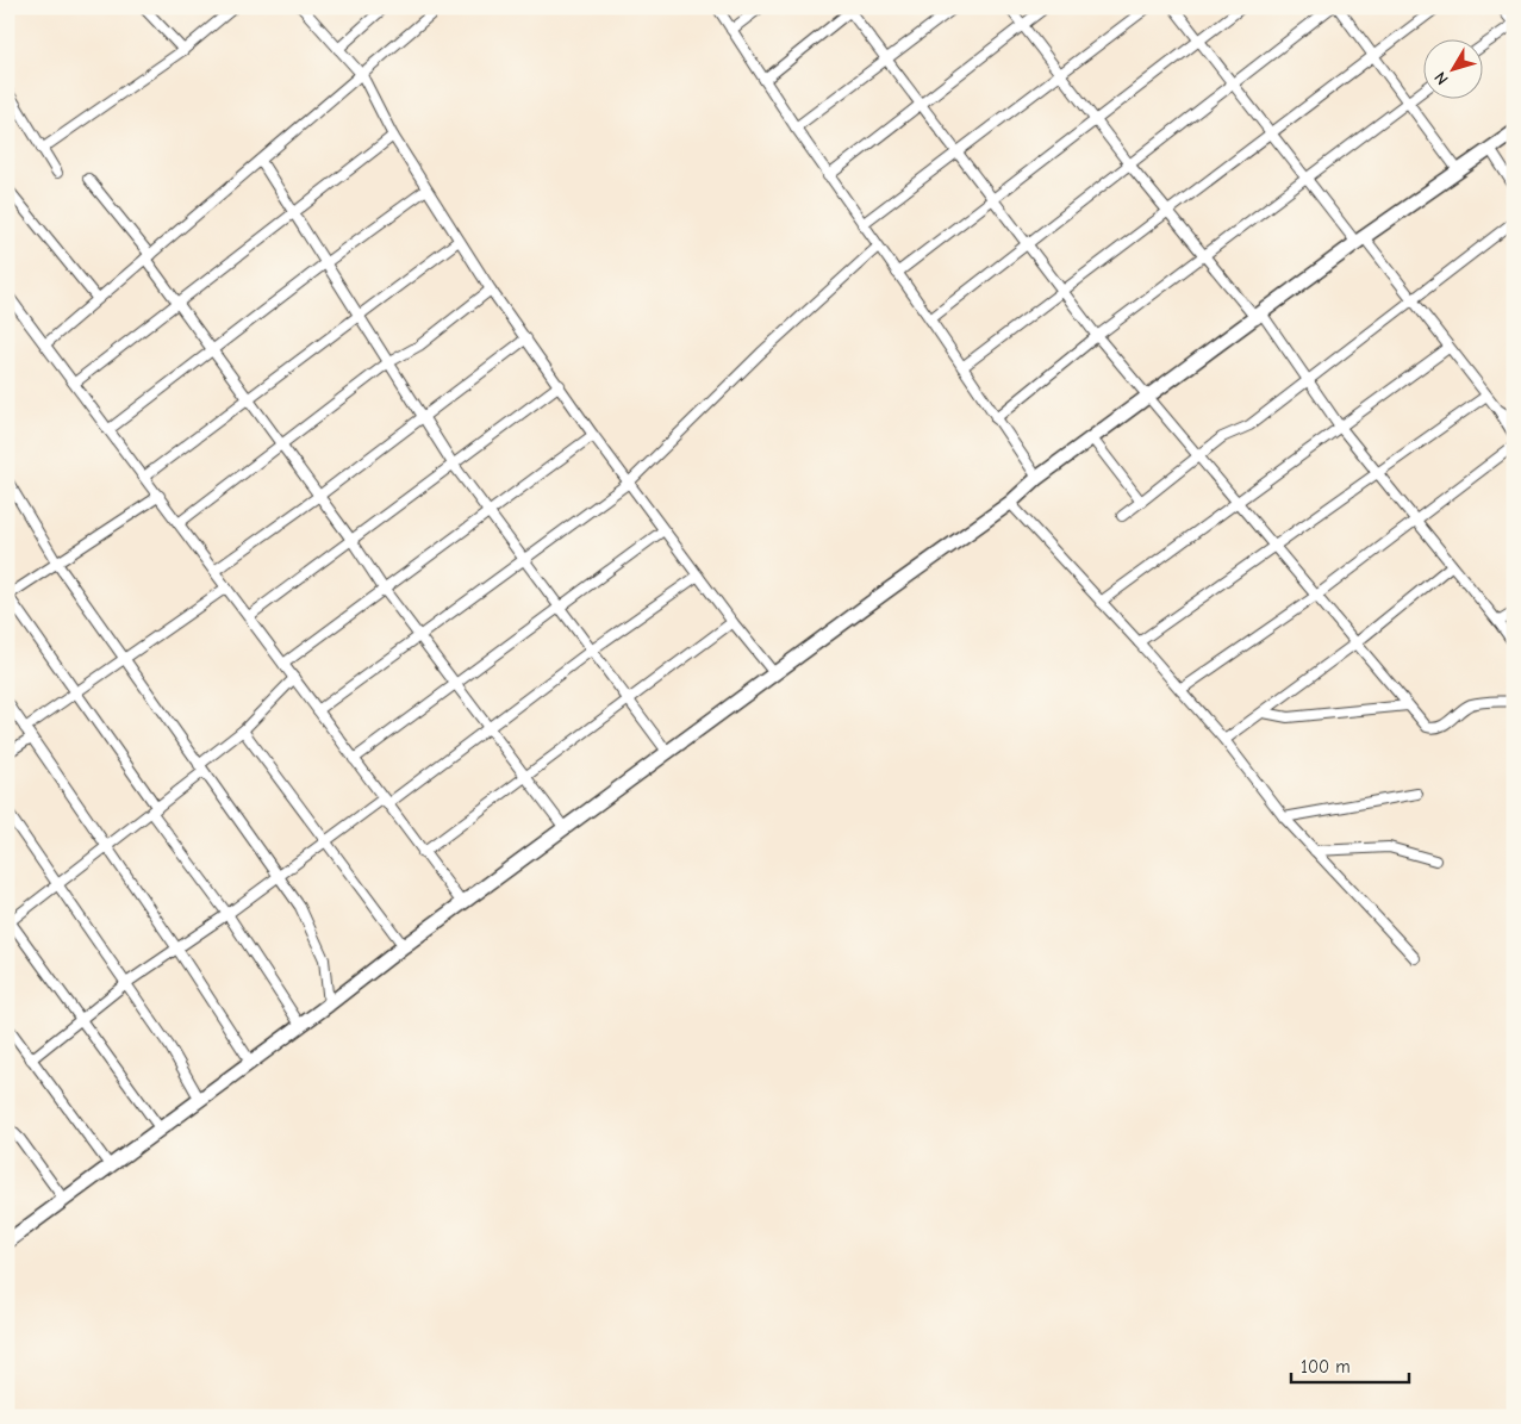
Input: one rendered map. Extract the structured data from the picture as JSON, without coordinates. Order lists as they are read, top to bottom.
{
  "scale_bar": "100 m",
  "north": "bottom left"
}
